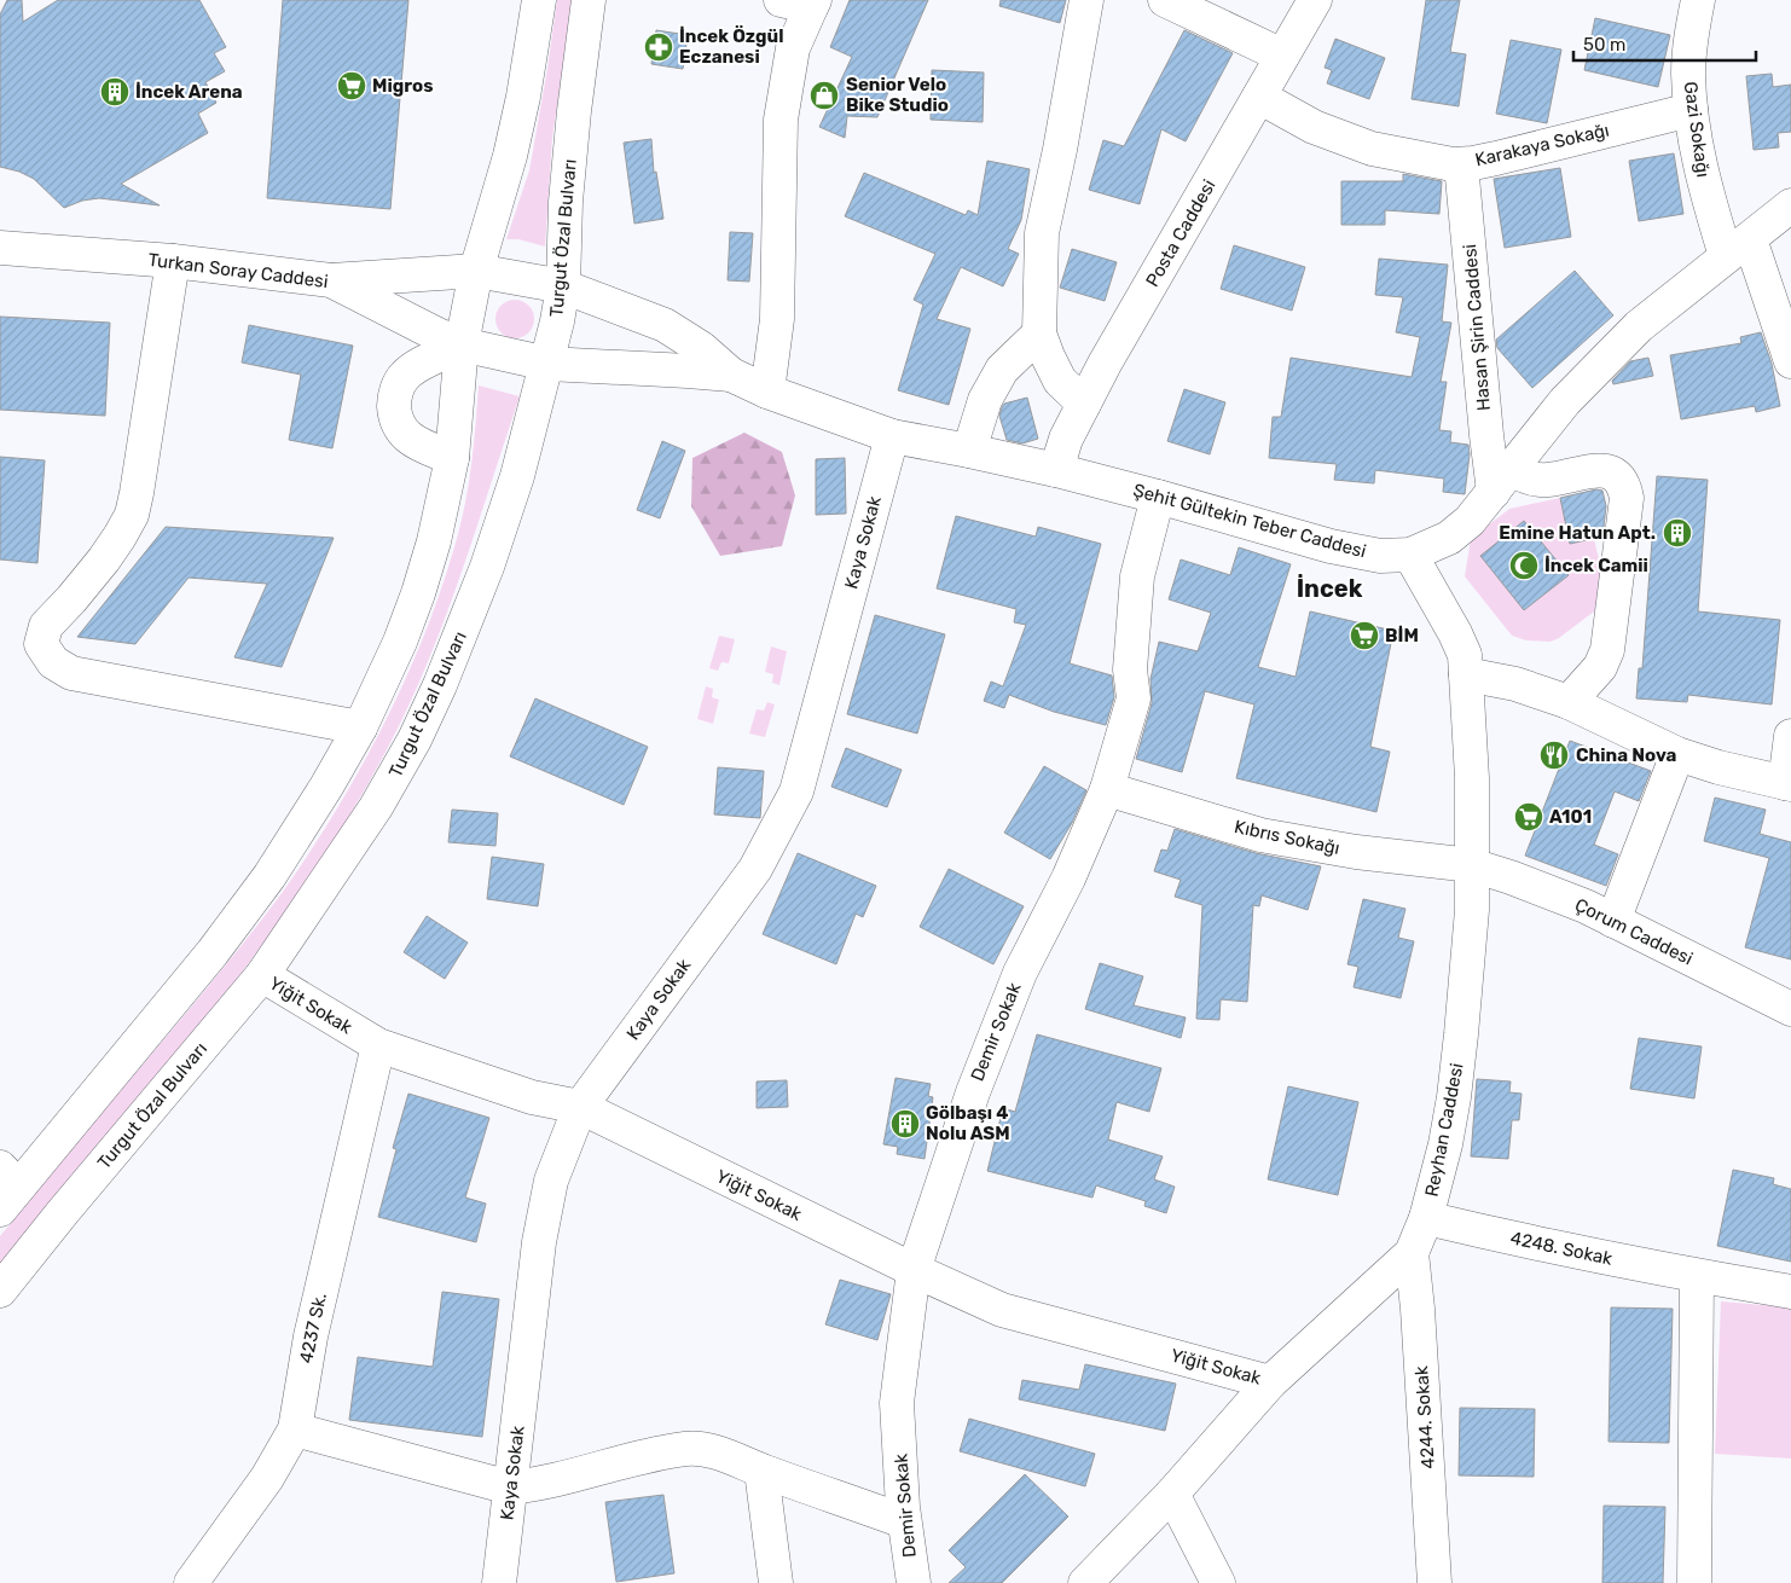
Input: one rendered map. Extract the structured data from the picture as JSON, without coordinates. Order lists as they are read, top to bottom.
{
  "streets": {
    "street": [
      "Gazi Sokağı",
      "Karakaya Sokağı",
      "Posta Caddesi",
      "Turgut Özal Bulvarı",
      "Turkan Soray Caddesi",
      "Hasan Şirin Caddesi",
      "Şehit Gültekin Teber Caddesi",
      "Kaya Sokak",
      "Kıbrıs Sokağı",
      "Çorum Caddesi",
      "Yiğit Sokak",
      "Demir Sokak",
      "Reyhan Caddesi",
      "4248. Sokak",
      "4237 Sk.",
      "4244. Sokak"
    ]
  },
  "crossings": [
    ["Gazi Sokağı", "Karakaya Sokağı"],
    ["Gazi Sokağı", "Şehit Gültekin Teber Caddesi"],
    ["Karakaya Sokağı", "Posta Caddesi"],
    ["Karakaya Sokağı", "Hasan Şirin Caddesi"],
    ["Posta Caddesi", "Şehit Gültekin Teber Caddesi"],
    ["Turgut Özal Bulvarı", "Turkan Soray Caddesi"],
    ["Turgut Özal Bulvarı", "Yiğit Sokak"],
    ["Turkan Soray Caddesi", "Şehit Gültekin Teber Caddesi"],
    ["Hasan Şirin Caddesi", "Şehit Gültekin Teber Caddesi"],
    ["Şehit Gültekin Teber Caddesi", "Kaya Sokak"],
    ["Şehit Gültekin Teber Caddesi", "Demir Sokak"],
    ["Şehit Gültekin Teber Caddesi", "Reyhan Caddesi"],
    ["Kaya Sokak", "Yiğit Sokak"],
    ["Kıbrıs Sokağı", "Çorum Caddesi"],
    ["Kıbrıs Sokağı", "Demir Sokak"],
    ["Kıbrıs Sokağı", "Reyhan Caddesi"],
    ["Çorum Caddesi", "Reyhan Caddesi"],
    ["Yiğit Sokak", "Demir Sokak"],
    ["Yiğit Sokak", "Reyhan Caddesi"],
    ["Yiğit Sokak", "4237 Sk."],
    ["Reyhan Caddesi", "4248. Sokak"],
    ["Reyhan Caddesi", "4244. Sokak"]
  ],
  "districts": ["İncek"],
  "places": {
    "pharmacy": ["İncek Özgül Eczanesi"],
    "supermarket": ["Migros", "BİM", "A101"],
    "building": ["İncek Arena", "Emine Hatun Apt.", "Gölbaşı 4 Nolu ASM"],
    "shop": ["Senior Velo Bike Studio"],
    "mosque": ["İncek Camii"],
    "restaurant": ["China Nova"]
  },
  "scale_bar": "50 m"
}
